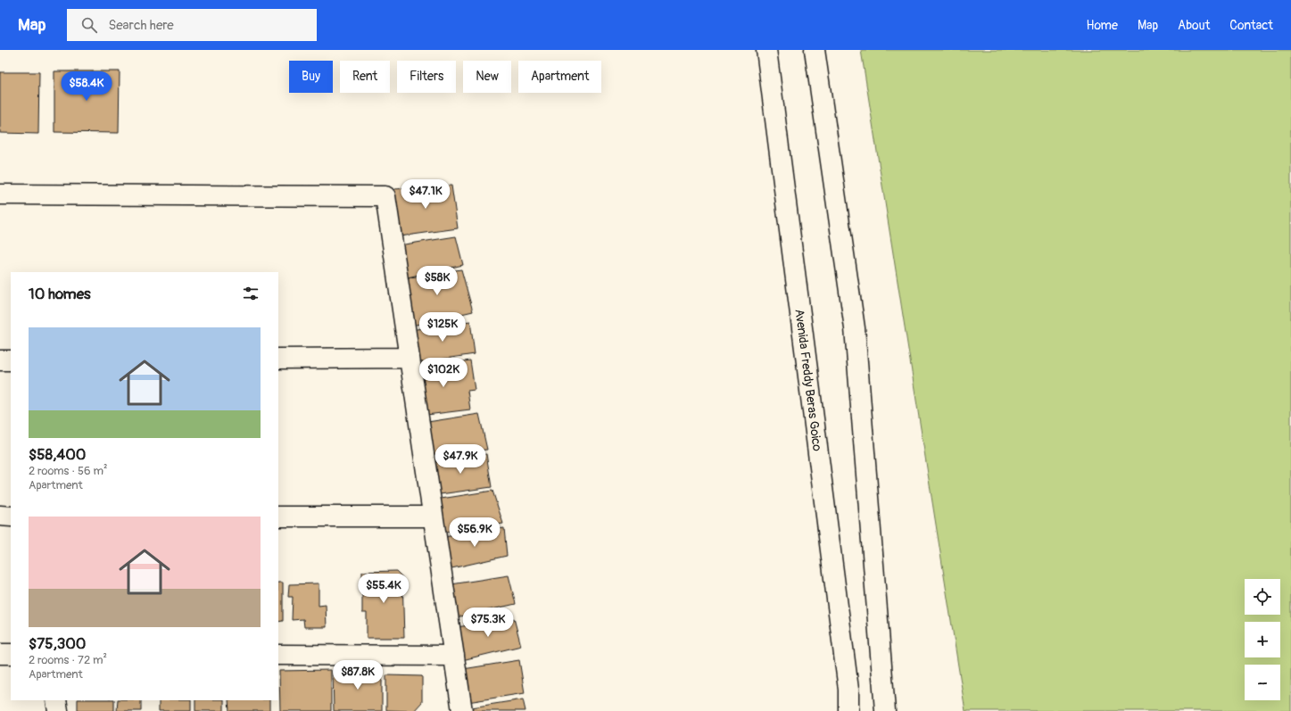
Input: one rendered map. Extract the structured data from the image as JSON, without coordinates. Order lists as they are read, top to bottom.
{
  "streets": {
    "street": ["Avenida Freddy Beras Goico"]
  },
  "page": {
    "header": "Map",
    "search": "Search here",
    "nav": [
      "Home",
      "Map",
      "About",
      "Contact"
    ],
    "chip": [
      "Buy",
      "Rent",
      "Filters",
      "New",
      "Apartment"
    ],
    "price": [
      "$58.4K",
      "$47.1K",
      "$58K",
      "$125K",
      "$102K",
      "$47.9K",
      "$56.9K",
      "$55.4K",
      "$75.3K",
      "$87.8K"
    ],
    "heading": "10 homes",
    "list": [
      {
        "name": "$58,400",
        "note": "2 rooms · 56 m² · Apartment"
      },
      {
        "name": "$75,300",
        "note": "2 rooms · 72 m² · Apartment"
      }
    ],
    "map_buttons": ["+", "−"]
  }
}
